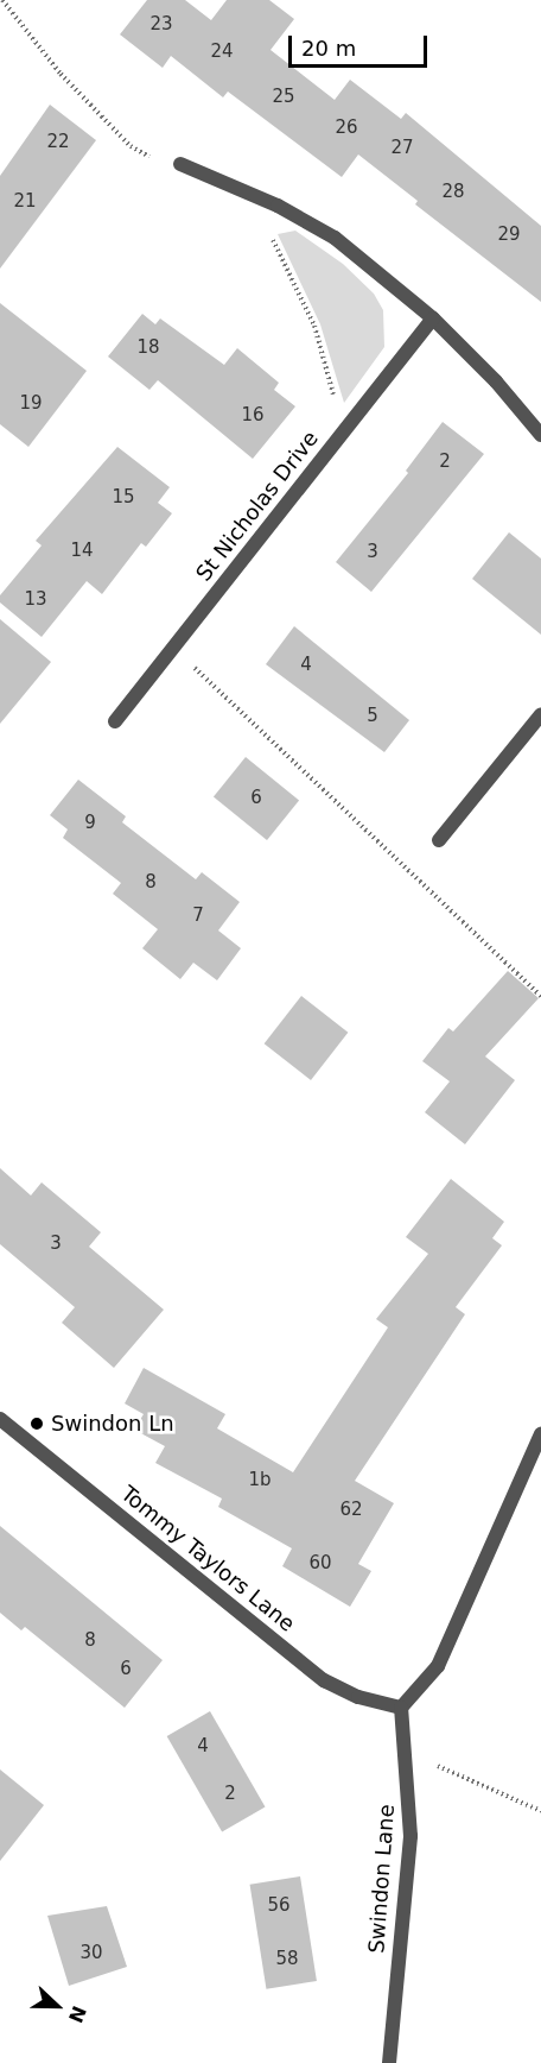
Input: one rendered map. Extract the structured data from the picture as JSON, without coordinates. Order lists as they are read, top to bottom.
{
  "streets": {
    "street": ["St Nicholas Drive", "Tommy Taylors Lane", "Swindon Lane"]
  },
  "crossings": [
    ["Tommy Taylors Lane", "Swindon Lane"]
  ],
  "places": ["Swindon Ln"],
  "house_numbers": [
    "23",
    "24",
    "25",
    "26",
    "22",
    "27",
    "28",
    "21",
    "29",
    "18",
    "19",
    "16",
    "2",
    "15",
    "14",
    "3",
    "13",
    "4",
    "5",
    "6",
    "9",
    "8",
    "7",
    "3",
    "1b",
    "62",
    "60",
    "8",
    "6",
    "4",
    "2",
    "56",
    "30",
    "58"
  ],
  "scale_bar": "20 m",
  "north": "right"
}
